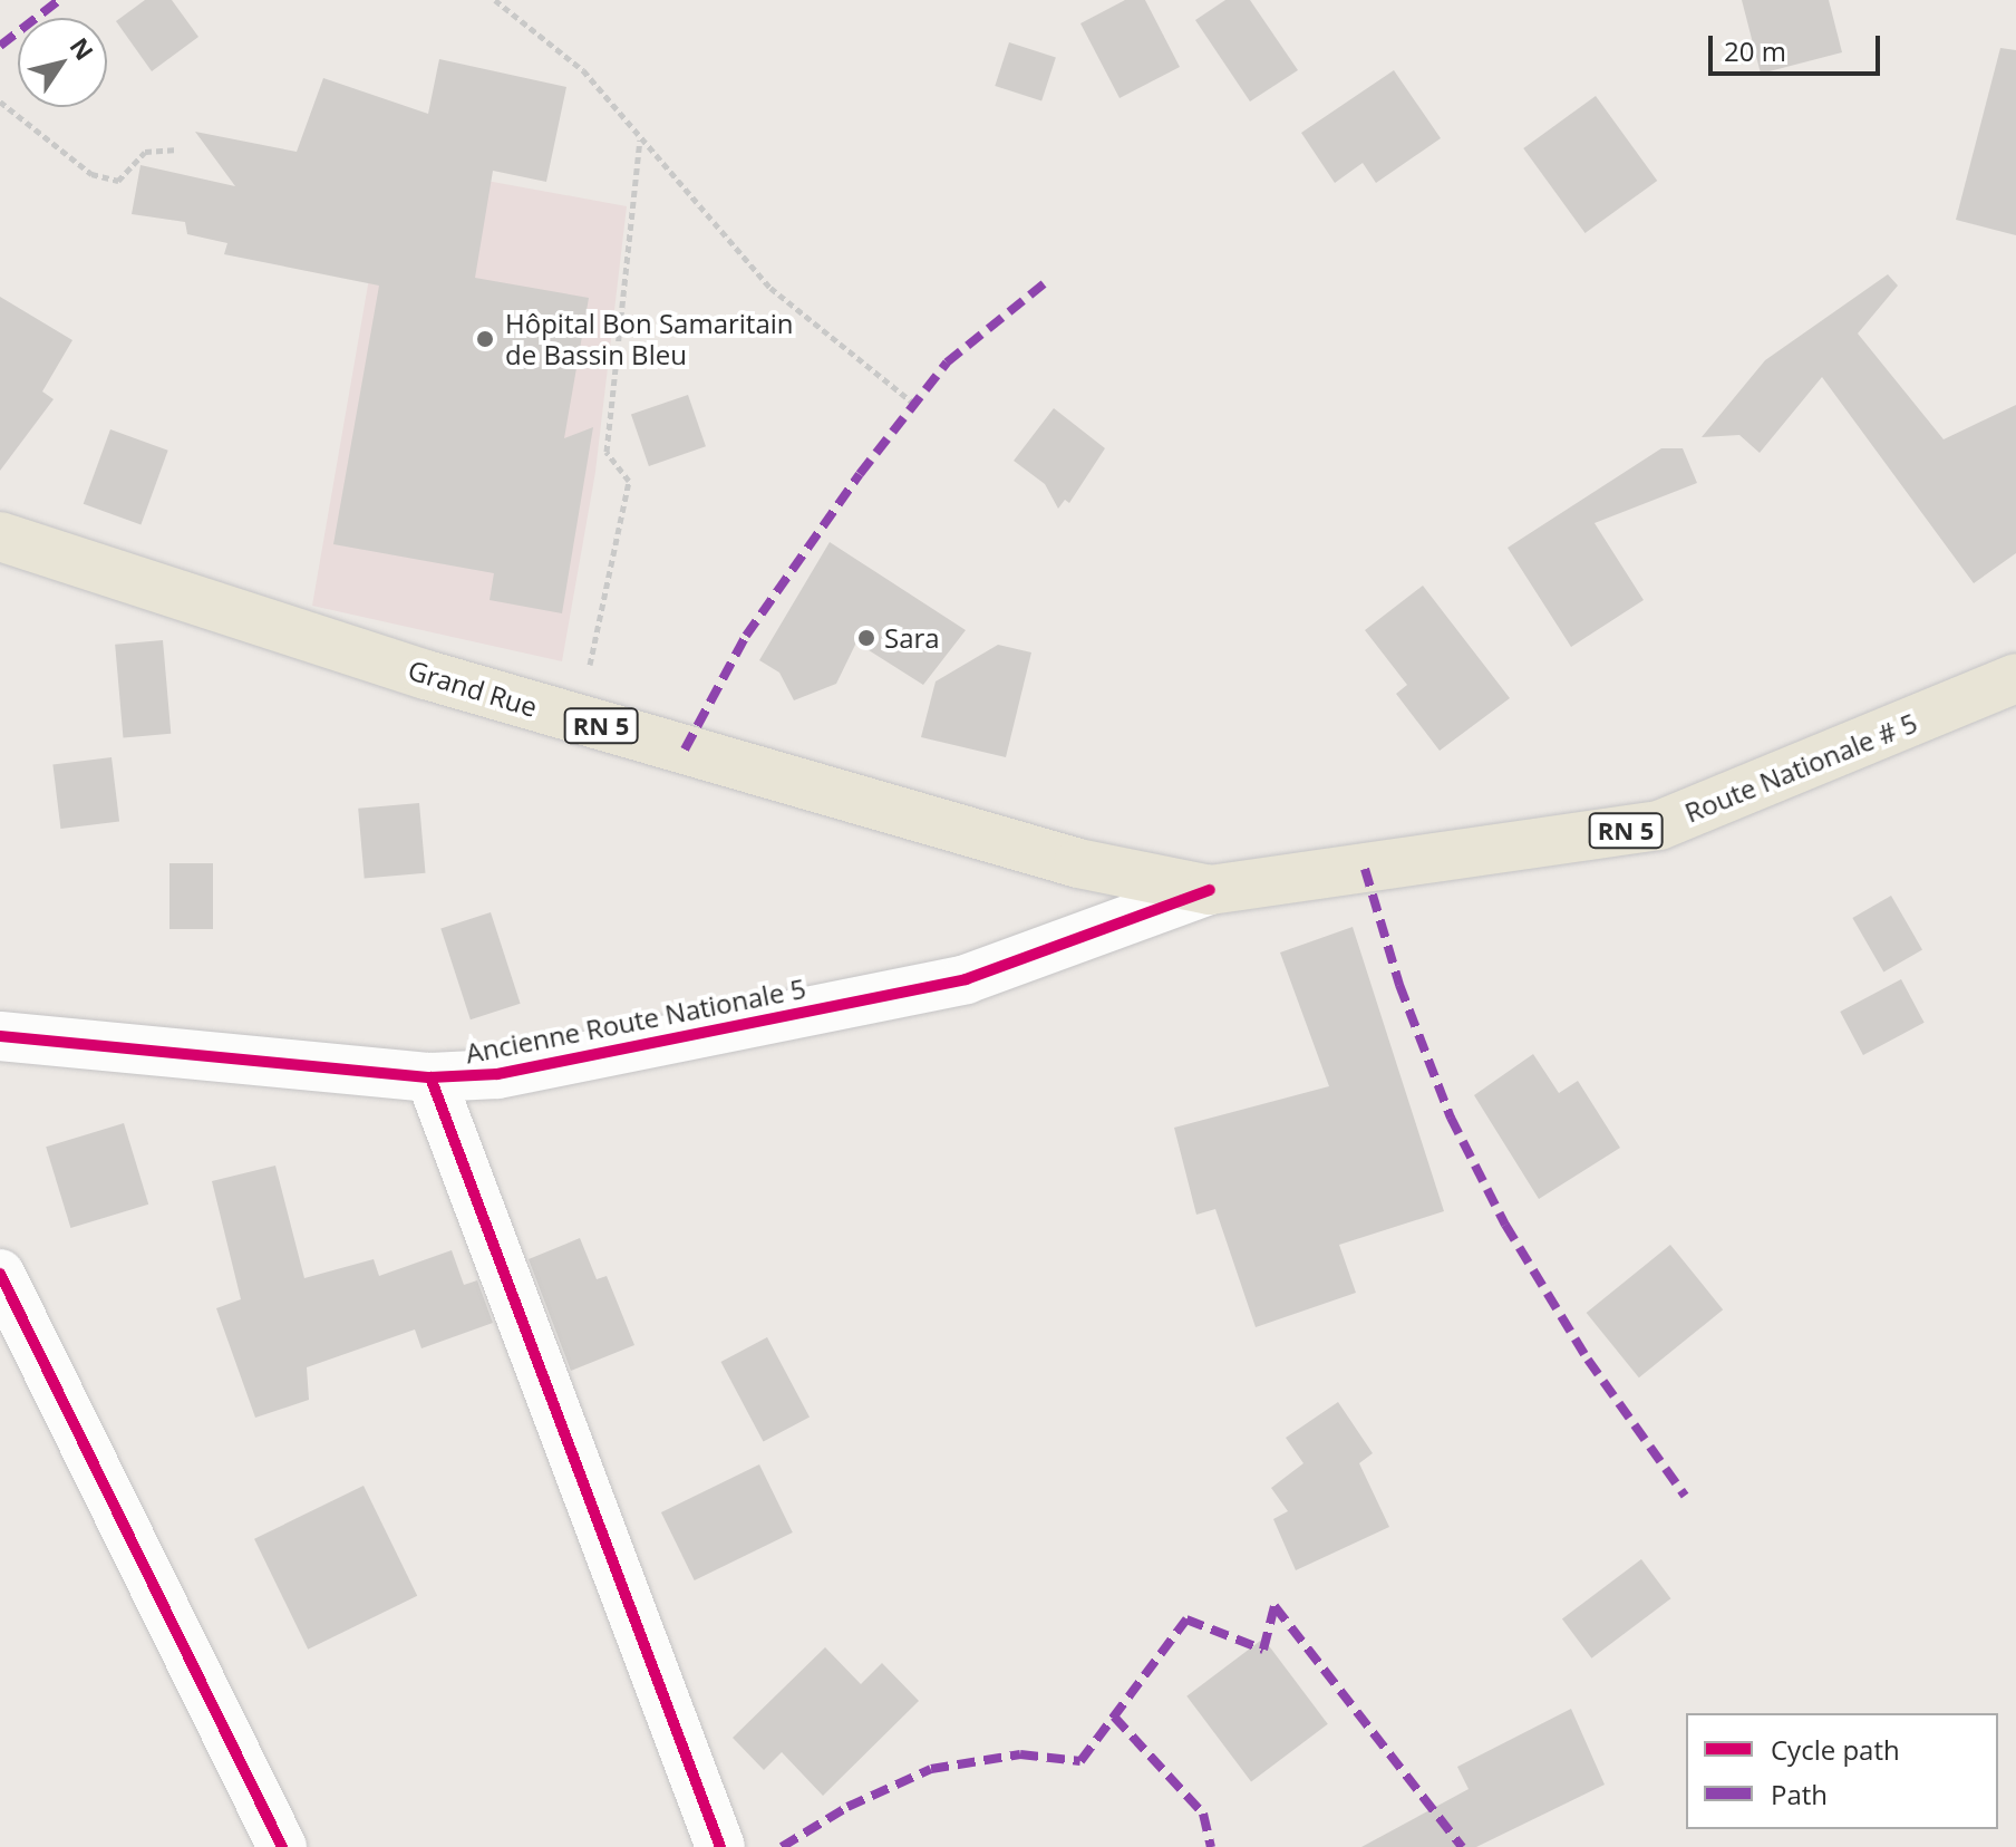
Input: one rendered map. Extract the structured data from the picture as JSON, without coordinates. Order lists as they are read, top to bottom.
{
  "streets": {
    "main road": ["Grand Rue", "RN 5", "Route Nationale # 5"],
    "street": ["Ancienne Route Nationale 5"]
  },
  "crossings": [
    ["Grand Rue", "Route Nationale # 5"],
    ["Grand Rue", "Ancienne Route Nationale 5"],
    ["Route Nationale # 5", "Ancienne Route Nationale 5"]
  ],
  "places": ["Hôpital Bon Samaritain de Bassin Bleu", "Sara"],
  "legend": ["Cycle path", "Path"],
  "scale_bar": "20 m",
  "north": "top right"
}
